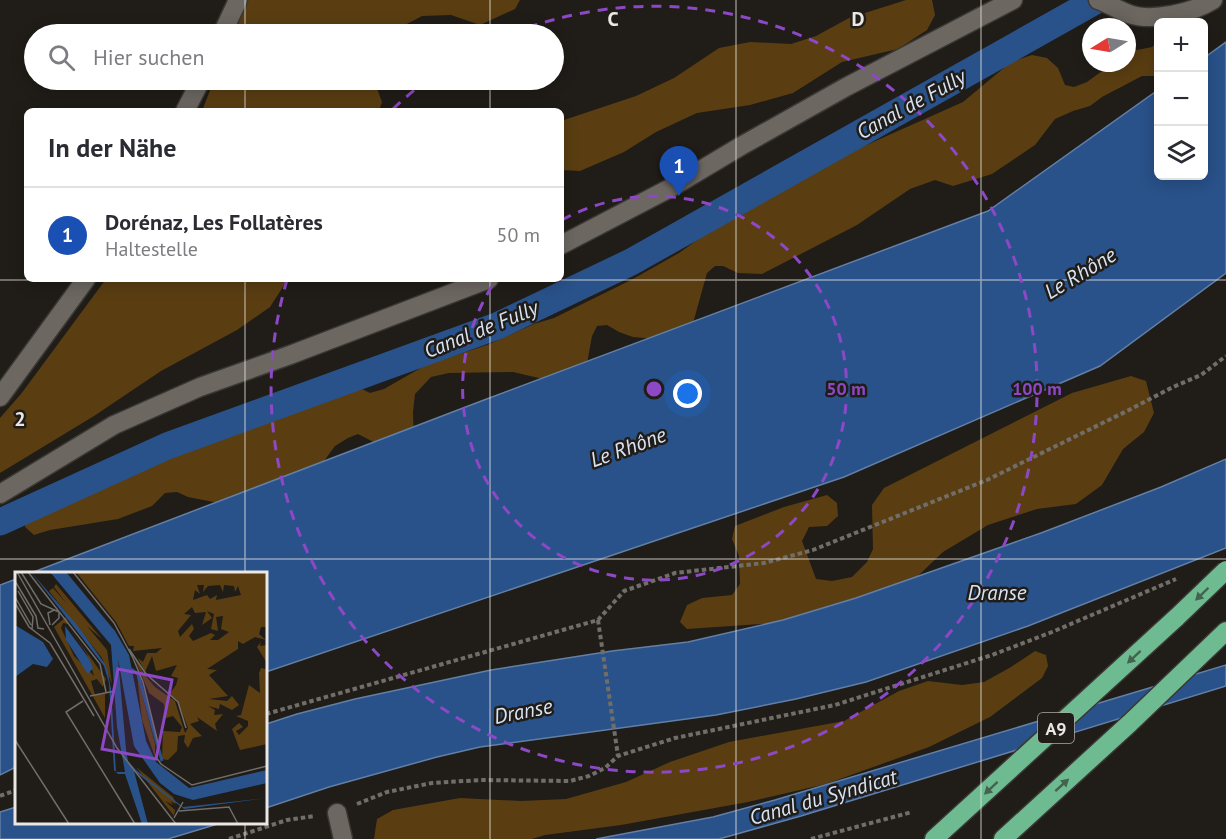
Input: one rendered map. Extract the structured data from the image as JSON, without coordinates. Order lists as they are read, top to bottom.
{
  "streets": {
    "highway": ["A9"]
  },
  "water": [
    "Canal de Fully",
    "Le Rhône",
    "Dranse",
    "Canal du Syndicat"
  ],
  "north": "left",
  "page": {
    "map_buttons": ["+", "−"],
    "search": "Hier suchen",
    "heading": "In der Nähe",
    "pins": "1",
    "list": [
      {
        "mark": "1",
        "name": "Dorénaz, Les Follatères",
        "note": "Haltestelle",
        "value": "50 m"
      }
    ]
  },
  "grid": {
    "columns": ["C", "D"],
    "rows": ["2"]
  },
  "rings": ["50 m", "100 m"]
}
